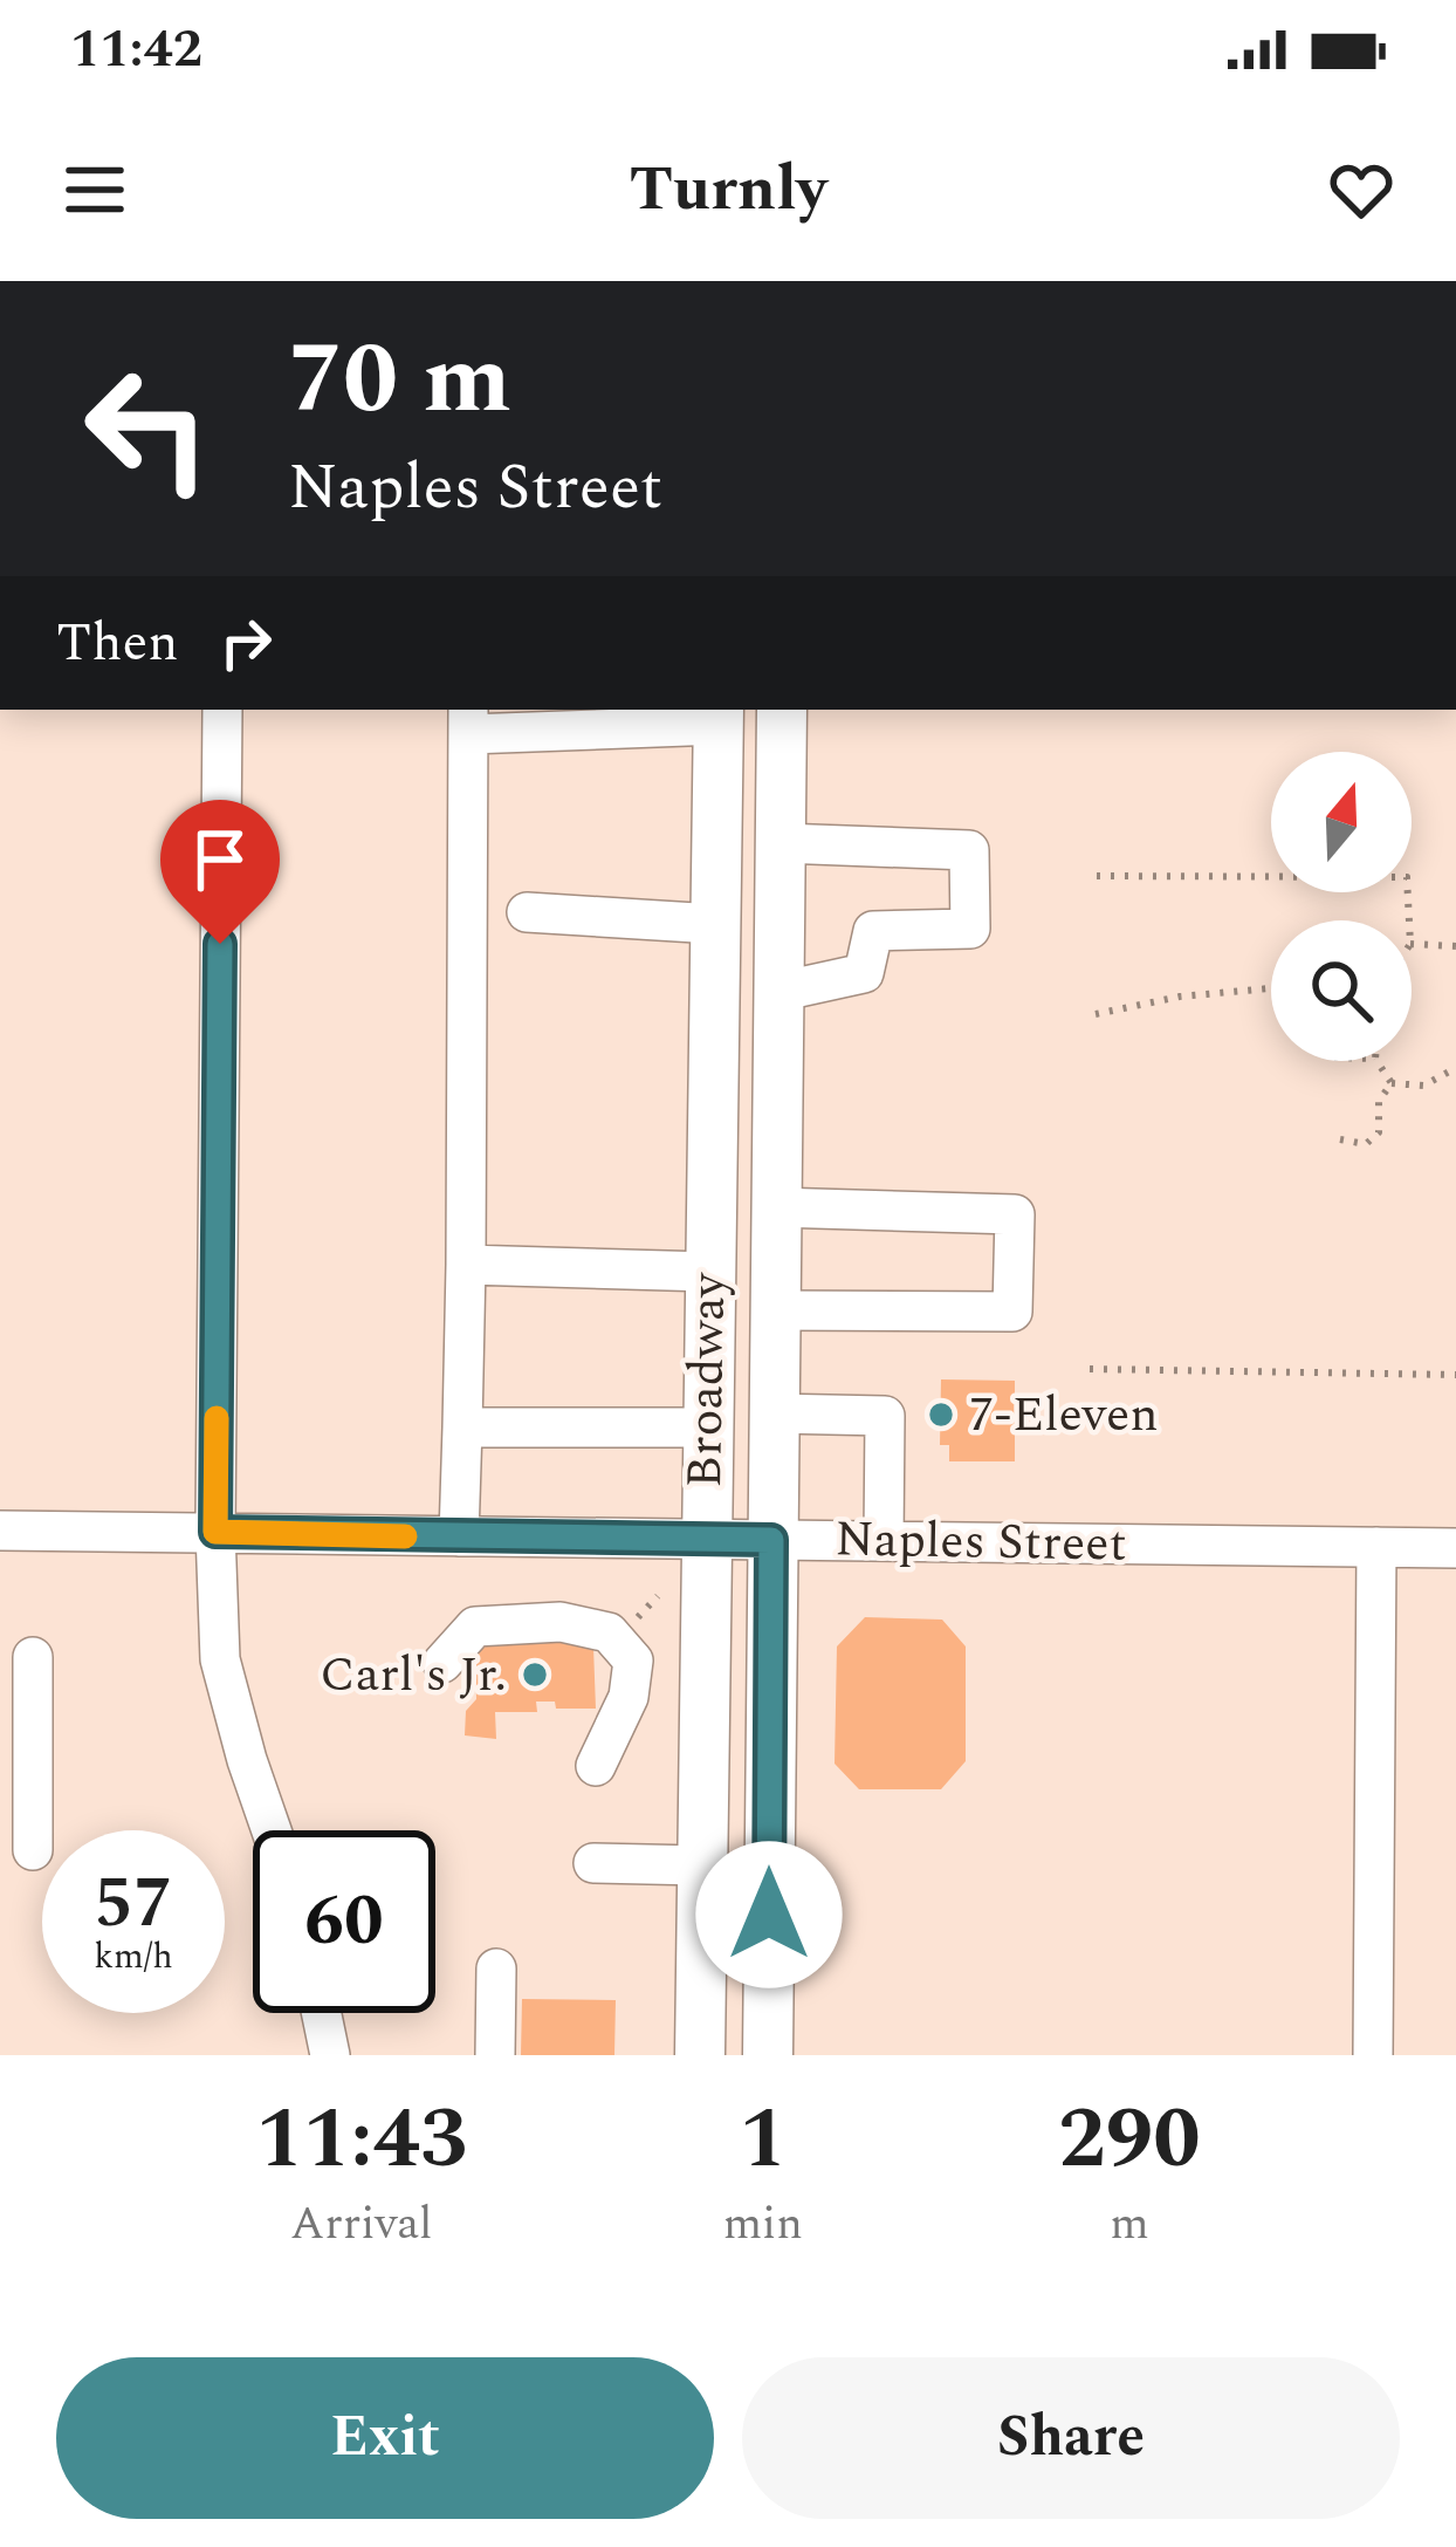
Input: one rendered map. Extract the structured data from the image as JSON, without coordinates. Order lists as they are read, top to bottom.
{
  "streets": {
    "main road": ["Broadway"],
    "street": ["Naples Street"]
  },
  "crossings": [
    ["Broadway", "Naples Street"]
  ],
  "places": ["7-Eleven", "Carl's Jr."],
  "north": "top",
  "page": {
    "status": "11:42",
    "header": "Turnly",
    "turn": ["70 m", "Naples Street"],
    "then": "Then",
    "speed": "57 km/h",
    "limit": "60",
    "eta": [
      "11:43",
      "Arrival",
      "1",
      "min",
      "290",
      "m"
    ],
    "buttons": ["Exit", "Share"]
  }
}
